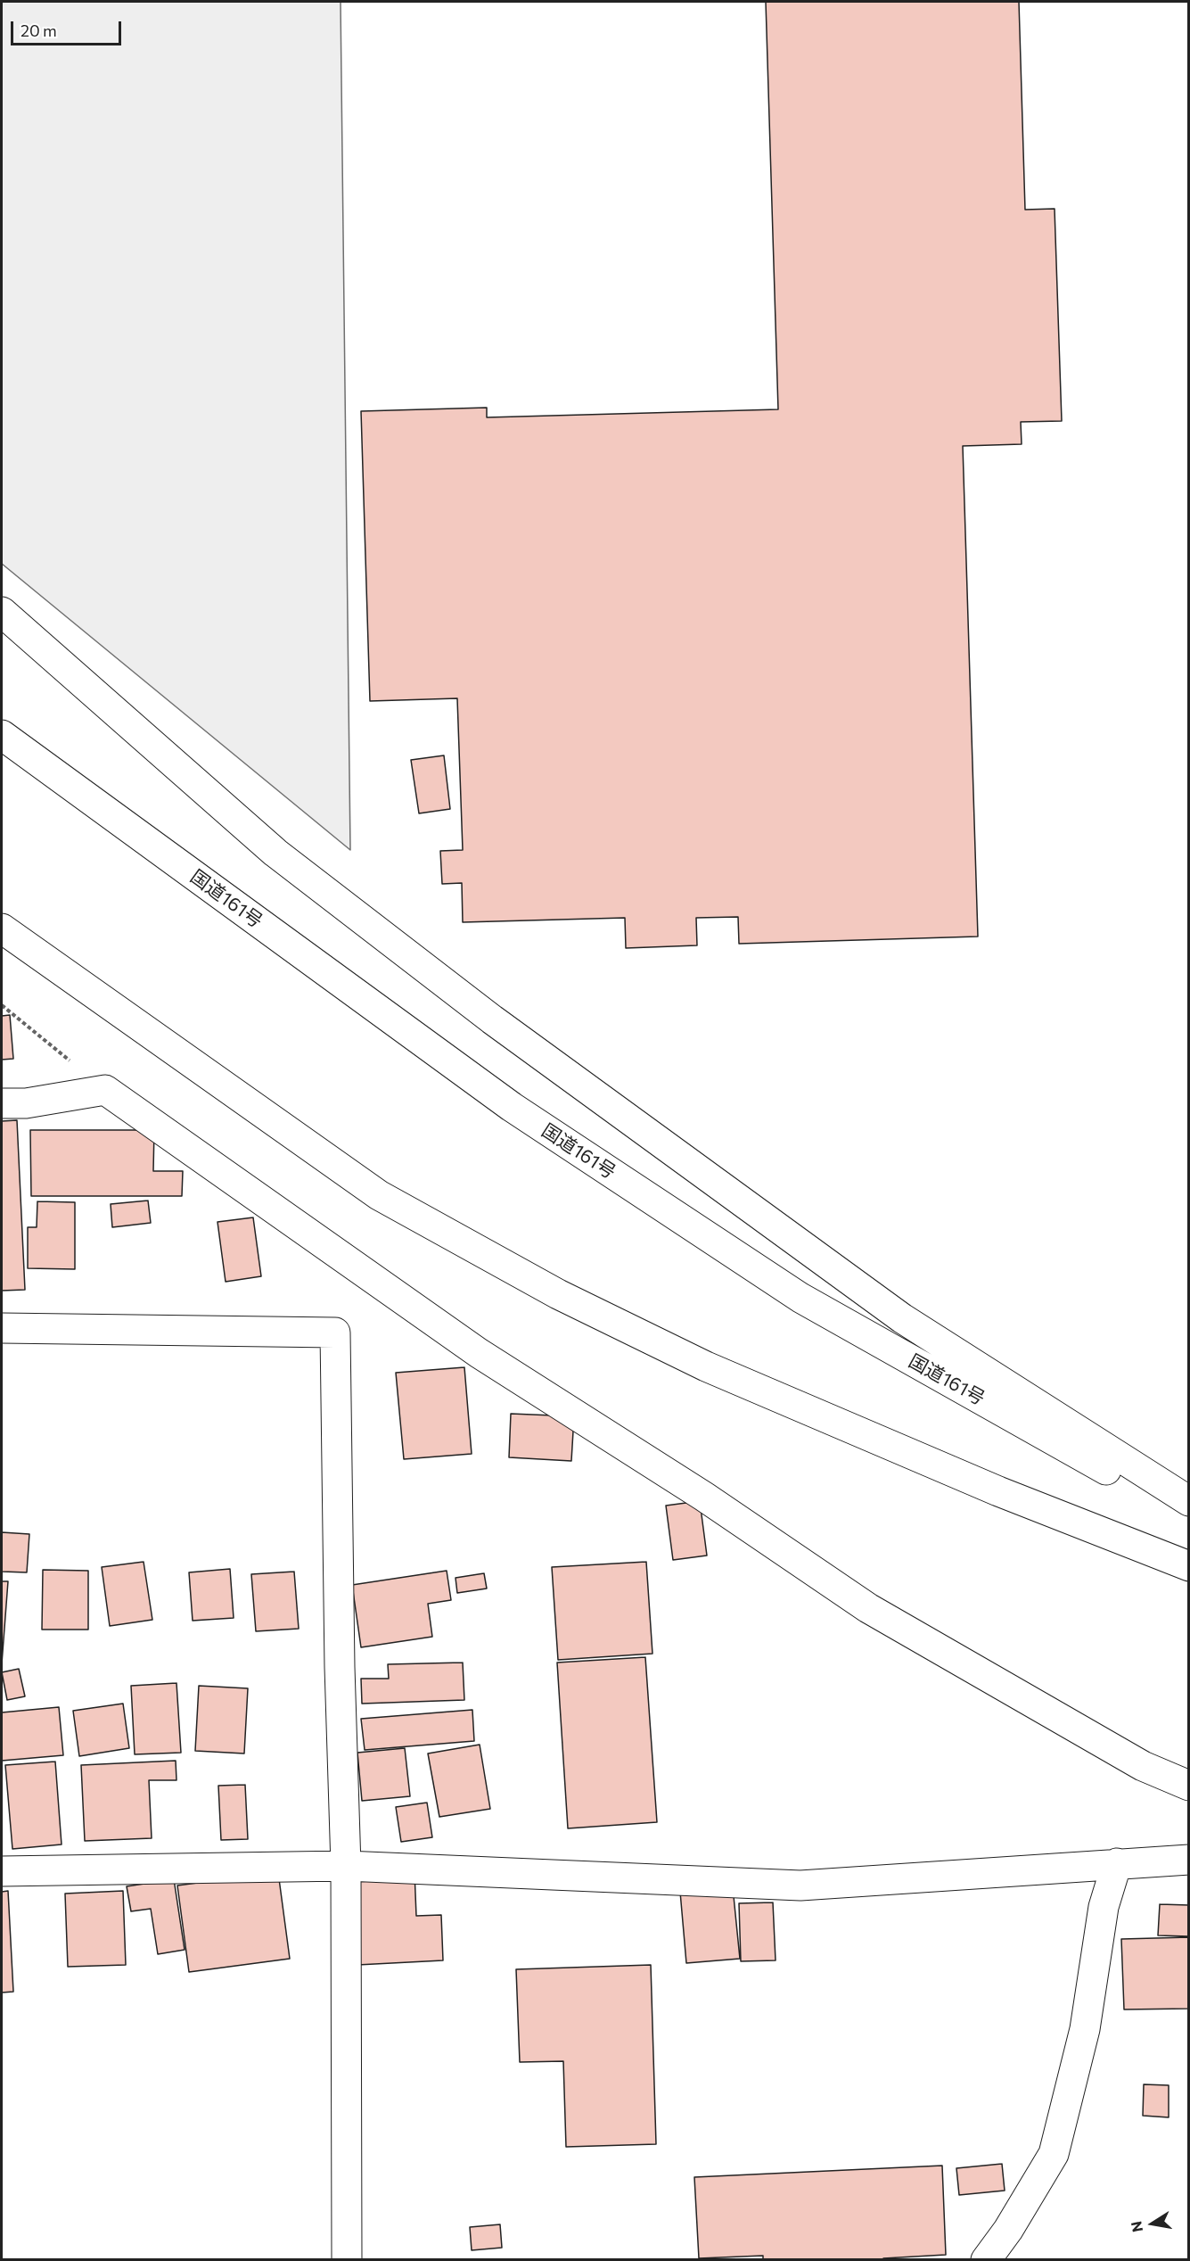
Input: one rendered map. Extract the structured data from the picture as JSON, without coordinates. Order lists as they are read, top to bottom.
{
  "streets": {
    "main road": ["国道161号"]
  },
  "scale_bar": "20 m",
  "north": "left"
}
